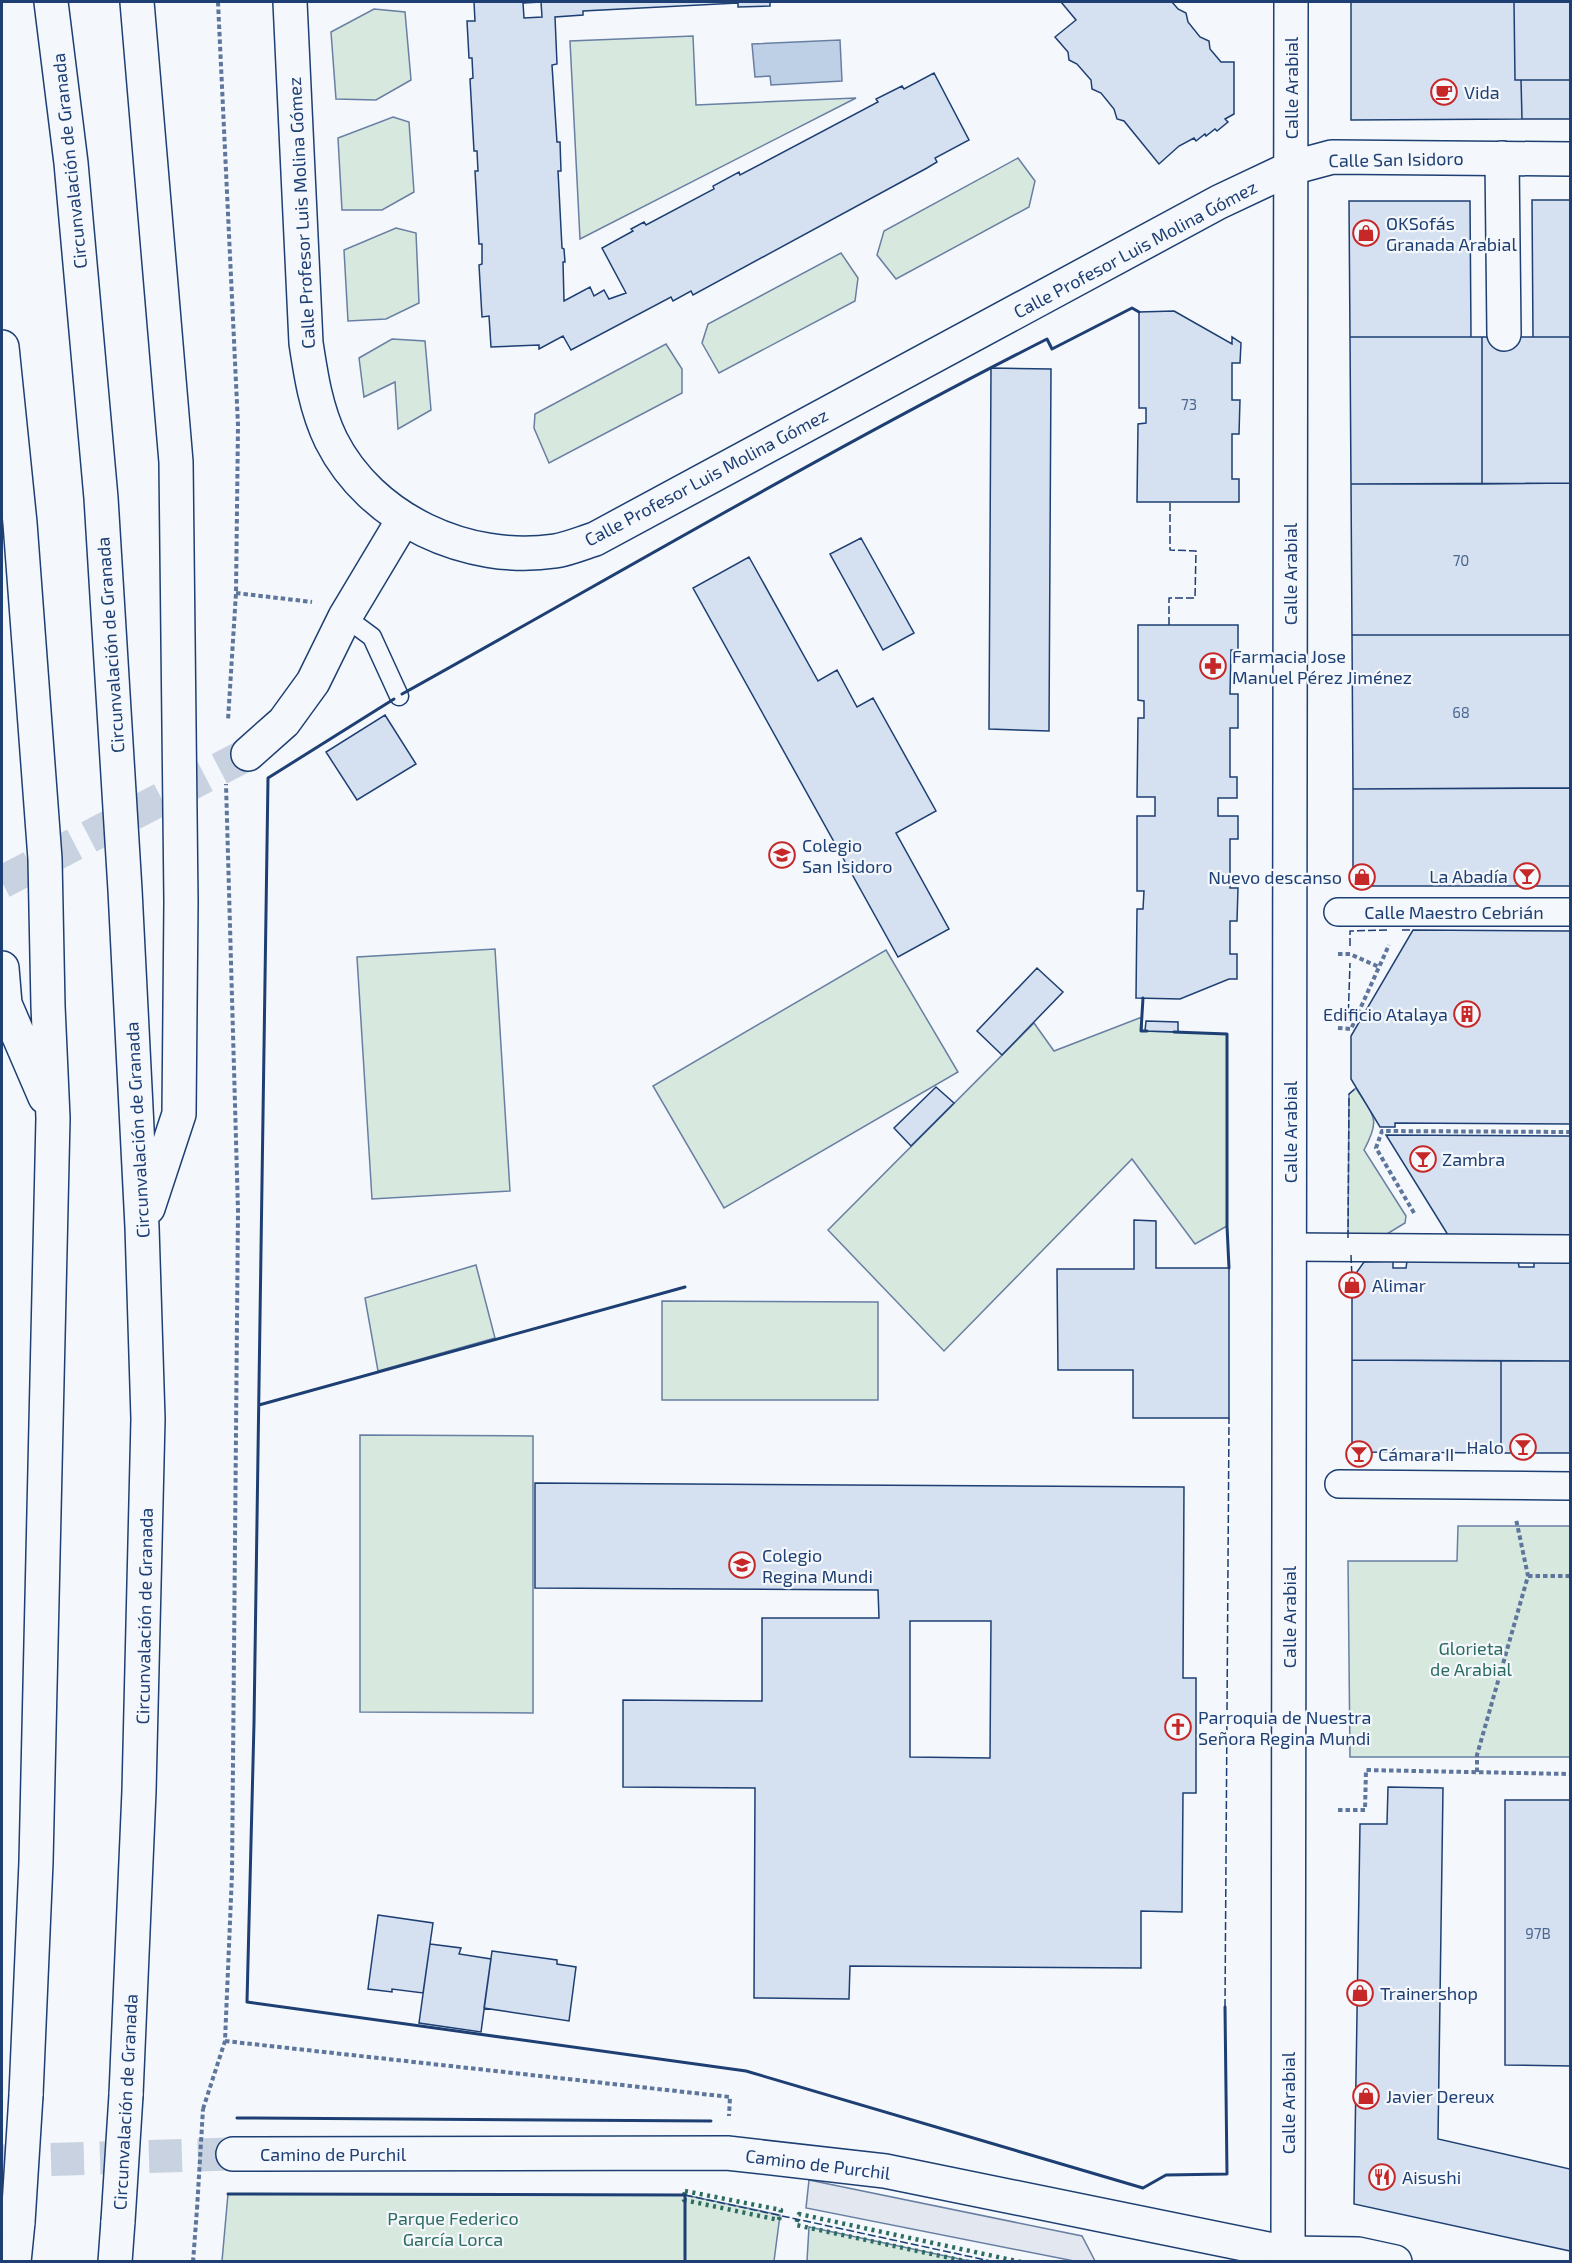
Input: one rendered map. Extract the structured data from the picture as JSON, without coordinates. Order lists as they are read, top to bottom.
{
  "streets": {
    "main road": [
      "Calle Arabial",
      "Calle San Isidoro",
      "Circunvalación de Granada",
      "Calle Profesor Luis Molina Gómez",
      "Camino de Purchil"
    ],
    "street": ["Calle Maestro Cebrián"]
  },
  "crossings": [
    ["Calle Arabial", "Calle San Isidoro"],
    ["Calle Arabial", "Calle Profesor Luis Molina Gómez"],
    ["Calle Arabial", "Camino de Purchil"],
    ["Calle San Isidoro", "Calle Profesor Luis Molina Gómez"]
  ],
  "parks": ["Glorieta de Arabial", "Parque Federico García Lorca"],
  "places": {
    "cafe": ["Vida"],
    "shop": [
      "OKSofás Granada Arabial",
      "Nuevo descanso",
      "Alimar",
      "Trainershop",
      "Javier Dereux"
    ],
    "pharmacy": ["Farmacia Jose Manuel Pérez Jiménez"],
    "school or university": ["Colegio San Isidoro", "Colegio Regina Mundi"],
    "bar": [
      "La Abadía",
      "Zambra",
      "Halo",
      "Cámara II"
    ],
    "building": ["Edificio Atalaya"],
    "church": ["Parroquia de Nuestra Señora Regina Mundi"],
    "restaurant": ["Aisushi"]
  },
  "house_numbers": [
    "73",
    "70",
    "68",
    "97B"
  ]
}
